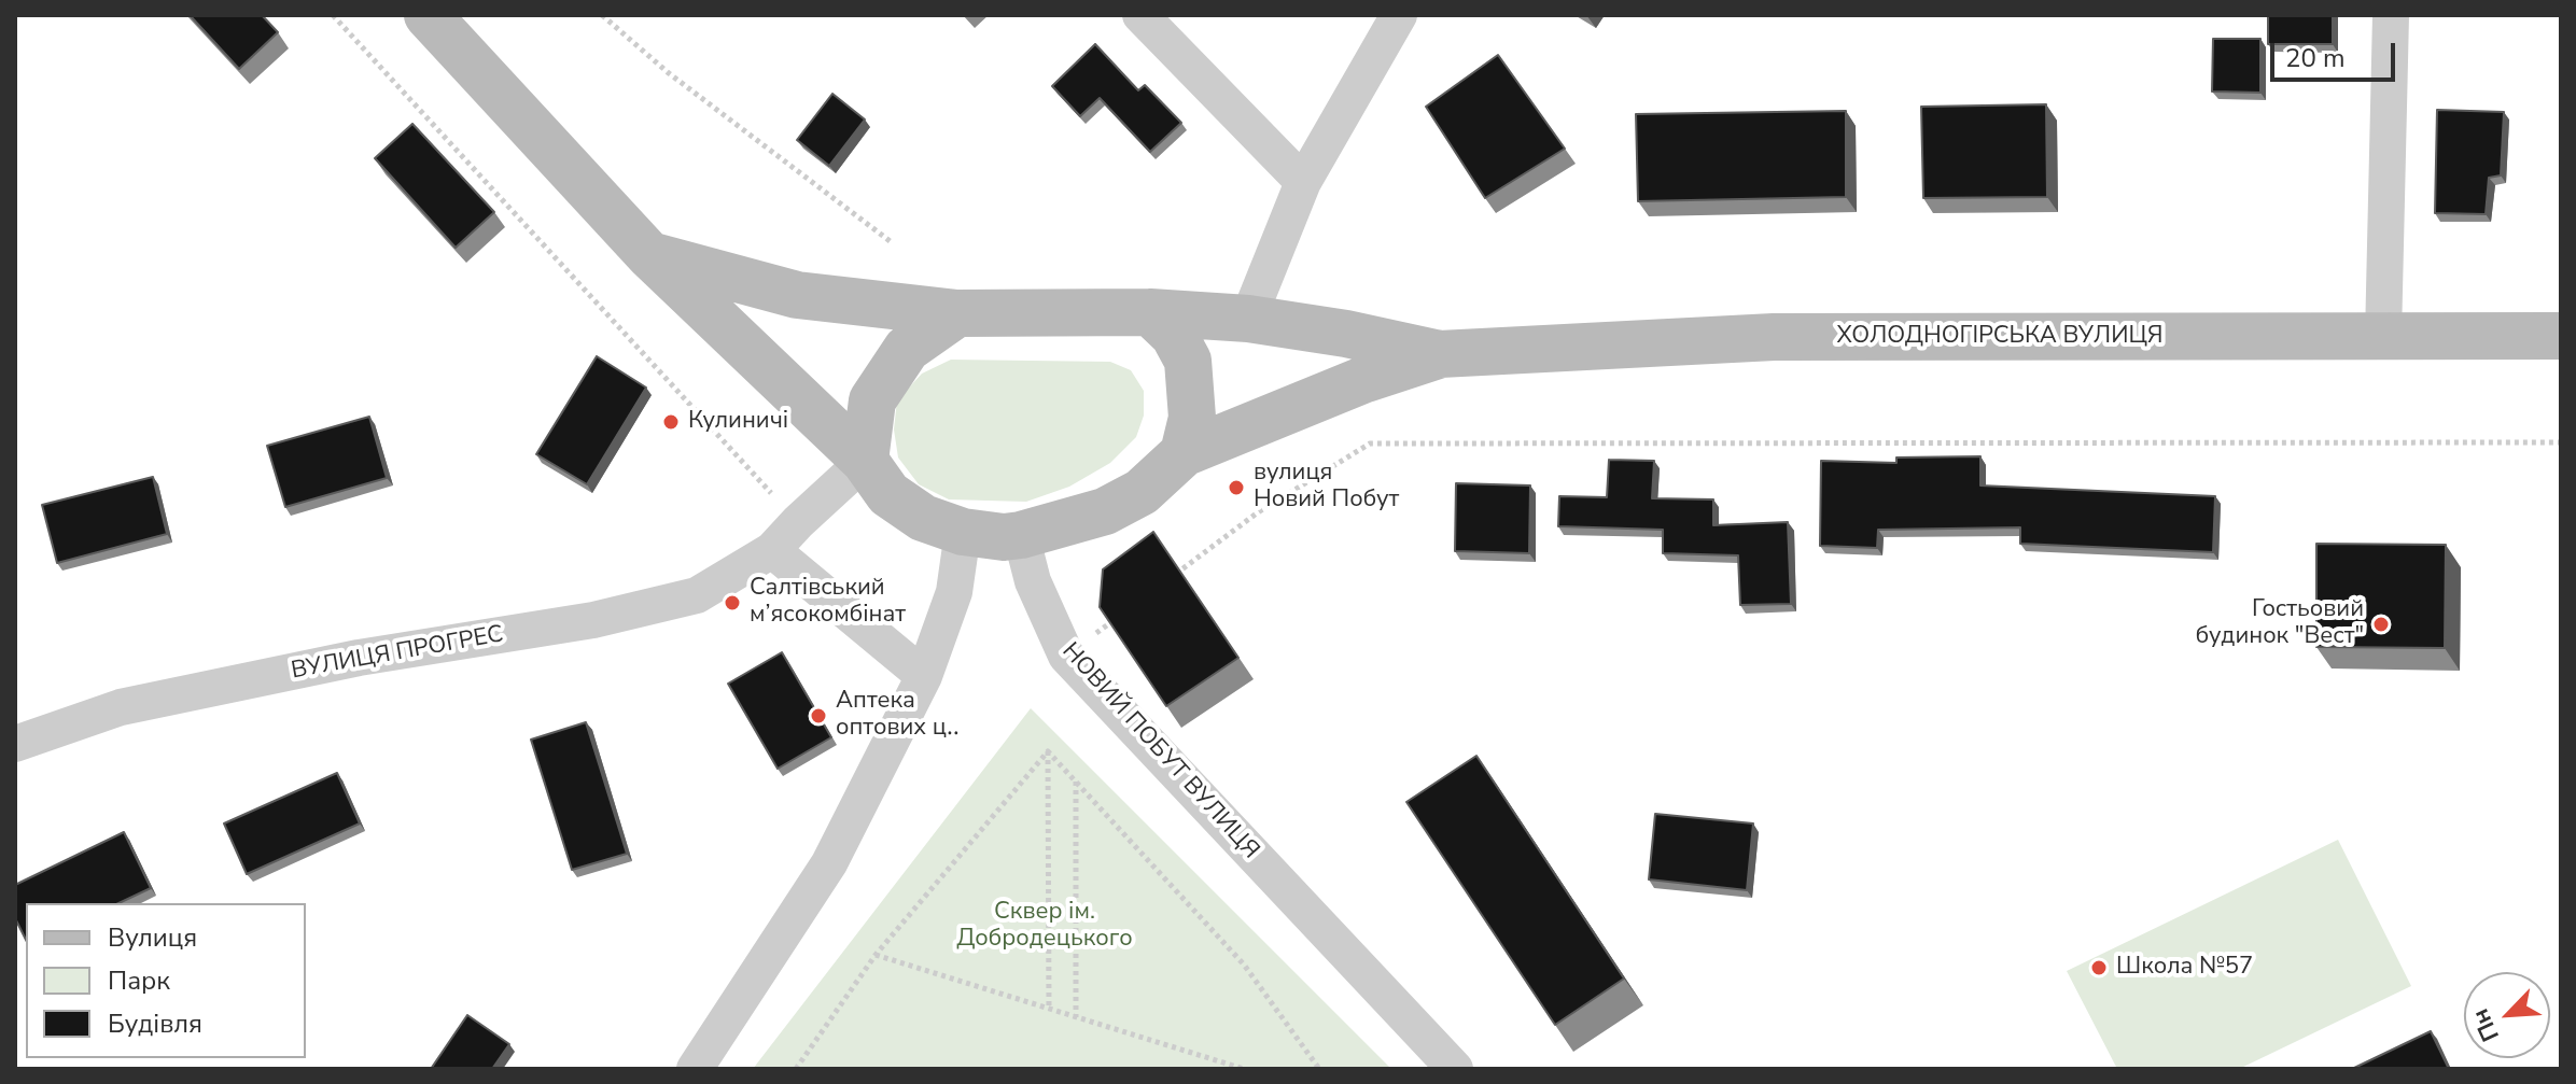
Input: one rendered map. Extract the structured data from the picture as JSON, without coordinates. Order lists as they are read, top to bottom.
{
  "streets": {
    "main road": ["ХОЛОДНОГІРСЬКА ВУЛИЦЯ"],
    "street": ["ВУЛИЦЯ ПРОГРЕС", "НОВИЙ ПОБУТ ВУЛИЦЯ"]
  },
  "crossings": [
    ["ХОЛОДНОГІРСЬКА ВУЛИЦЯ", "ВУЛИЦЯ ПРОГРЕС"],
    ["ХОЛОДНОГІРСЬКА ВУЛИЦЯ", "НОВИЙ ПОБУТ ВУЛИЦЯ"],
    ["ВУЛИЦЯ ПРОГРЕС", "НОВИЙ ПОБУТ ВУЛИЦЯ"]
  ],
  "parks": ["Сквер ім. Добродецького"],
  "places": [
    "Кулиничі",
    "вулиця Новий Побут",
    "Салтівський м’ясокомбінат",
    "Гостьовий будинок \"Вест\"",
    "Аптека оптових ц‥",
    "Школа №57"
  ],
  "legend": ["Вулиця", "Парк", "Будівля"],
  "scale_bar": "20 m",
  "north": "bottom left"
}
